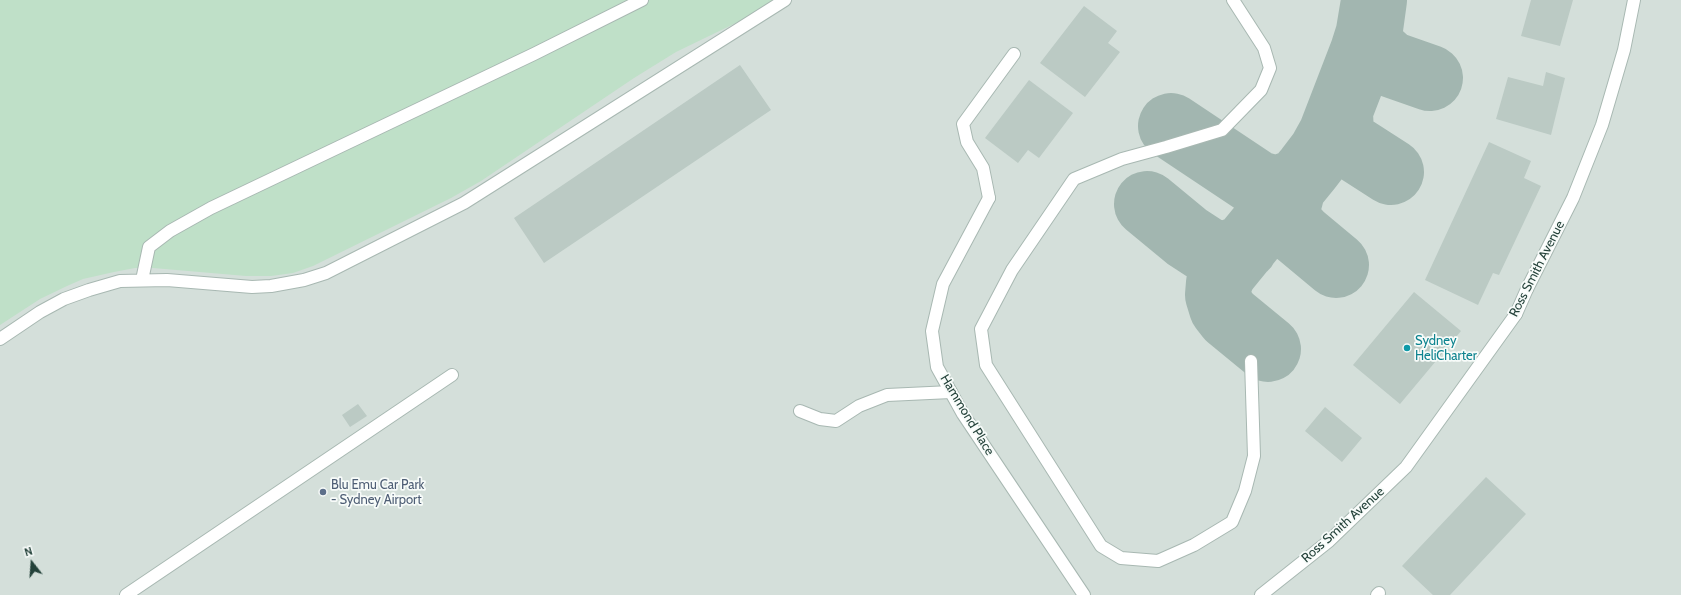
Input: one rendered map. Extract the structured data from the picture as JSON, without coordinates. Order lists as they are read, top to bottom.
{
  "streets": {
    "street": ["Ross Smith Avenue", "Hammond Place"]
  },
  "places": ["Sydney HeliCharter", "Blu Emu Car Park - Sydney Airport"],
  "north": "top"
}
